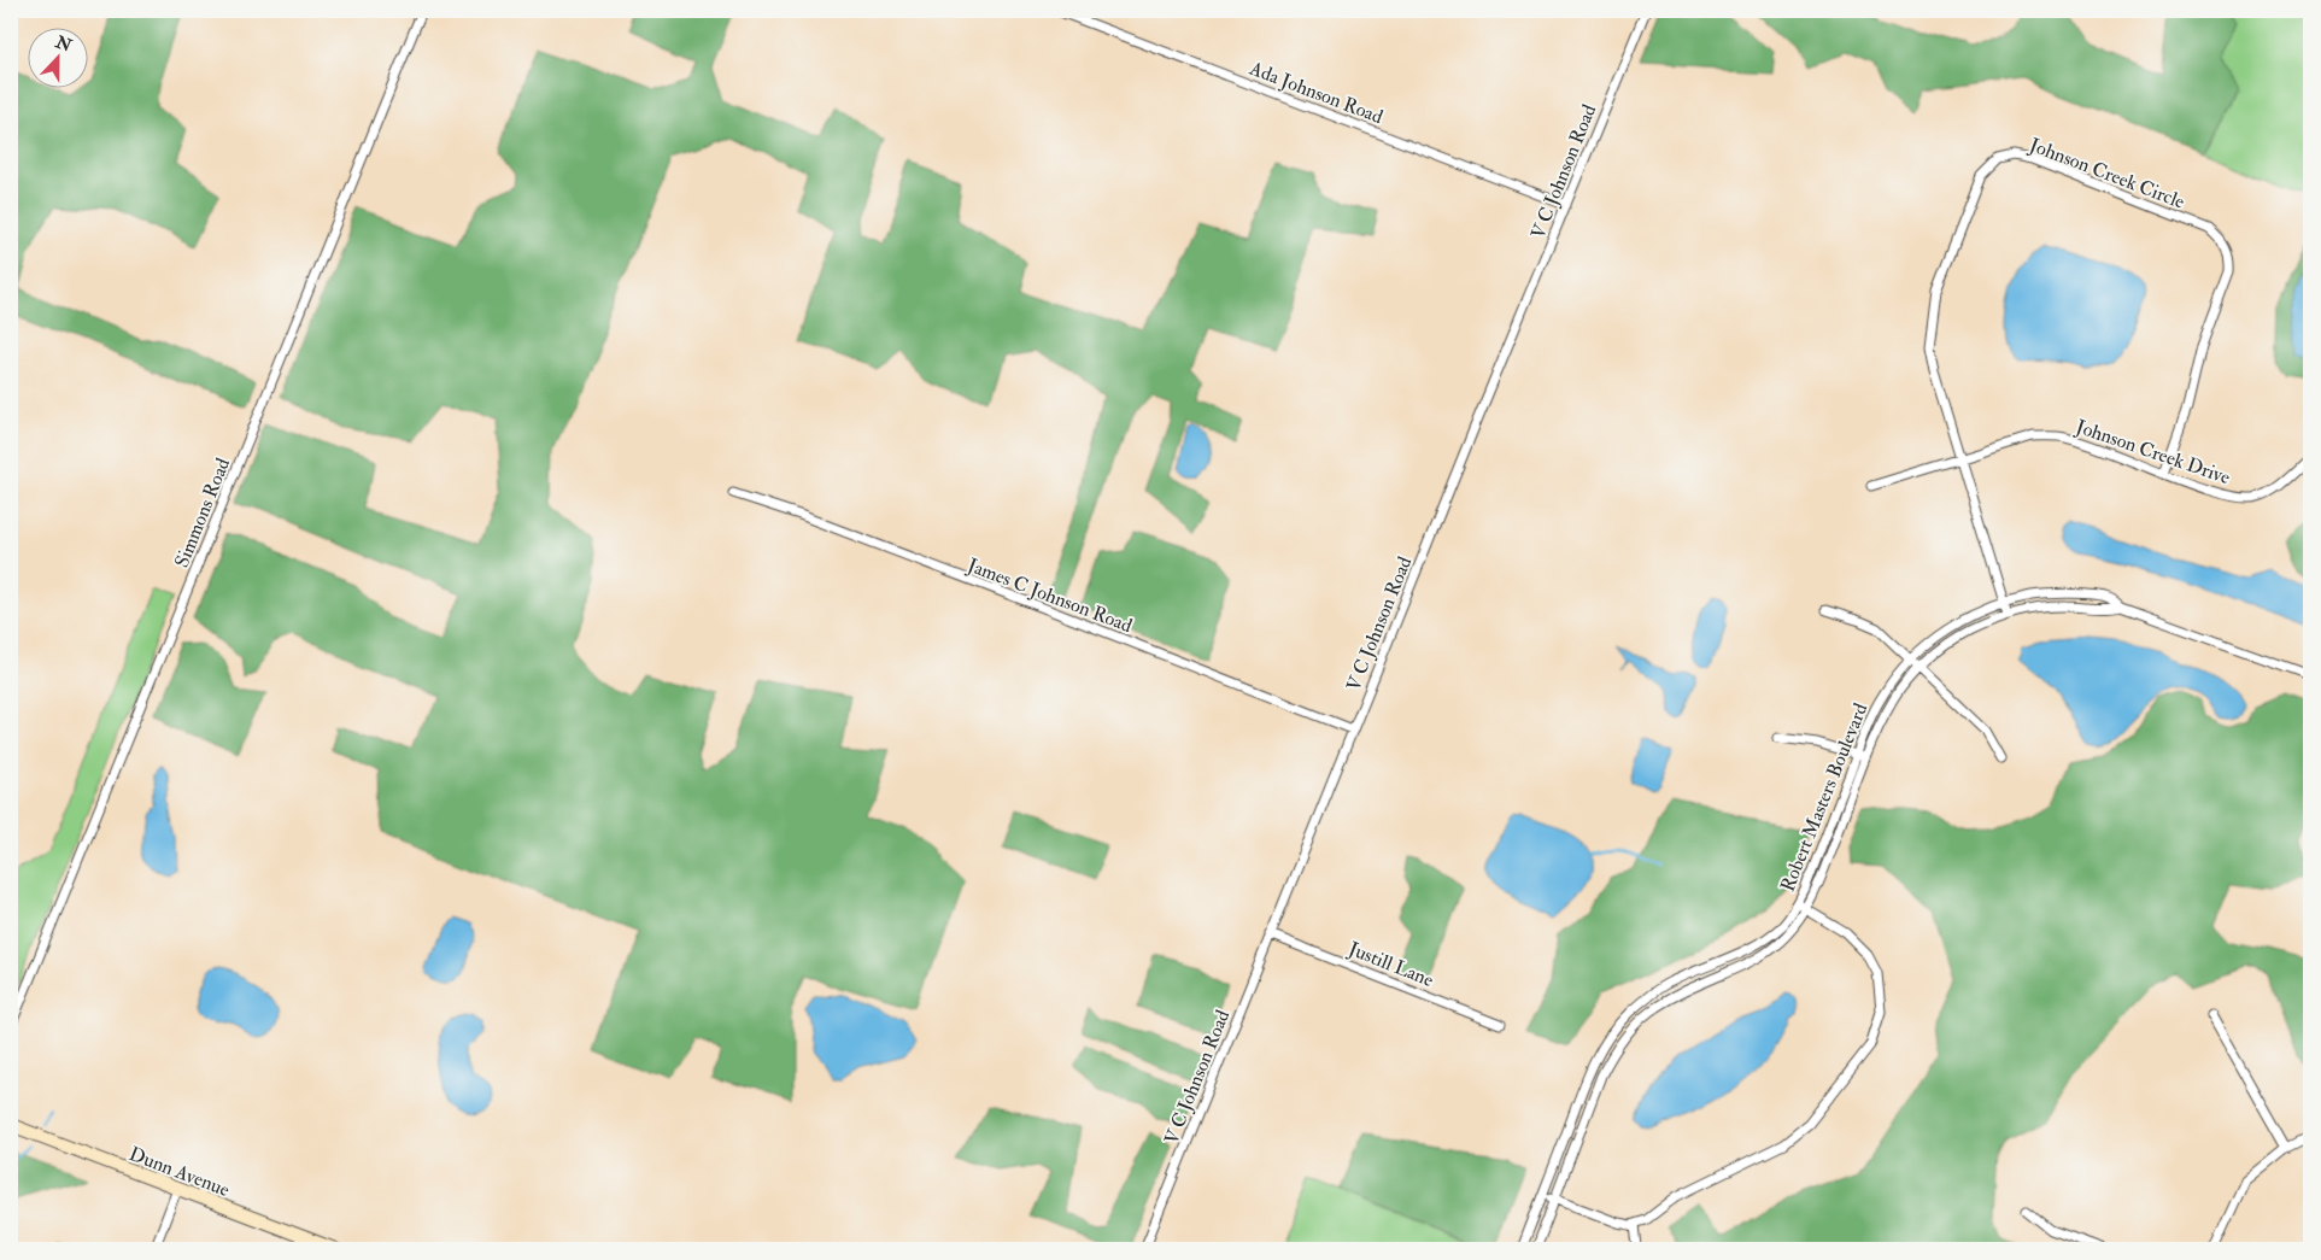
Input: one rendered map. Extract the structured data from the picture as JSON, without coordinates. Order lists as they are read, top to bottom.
{
  "streets": {
    "main road": ["Dunn Avenue"],
    "street": [
      "Ada Johnson Road",
      "V C Johnson Road",
      "Johnson Creek Circle",
      "Johnson Creek Drive",
      "Simmons Road",
      "James C Johnson Road",
      "Robert Masters Boulevard",
      "Justill Lane"
    ]
  },
  "crossings": [
    ["Ada Johnson Road", "V C Johnson Road"],
    ["V C Johnson Road", "James C Johnson Road"],
    ["V C Johnson Road", "Justill Lane"],
    ["Johnson Creek Circle", "Johnson Creek Drive"],
    ["Johnson Creek Circle", "Robert Masters Boulevard"]
  ],
  "north": "top"
}
